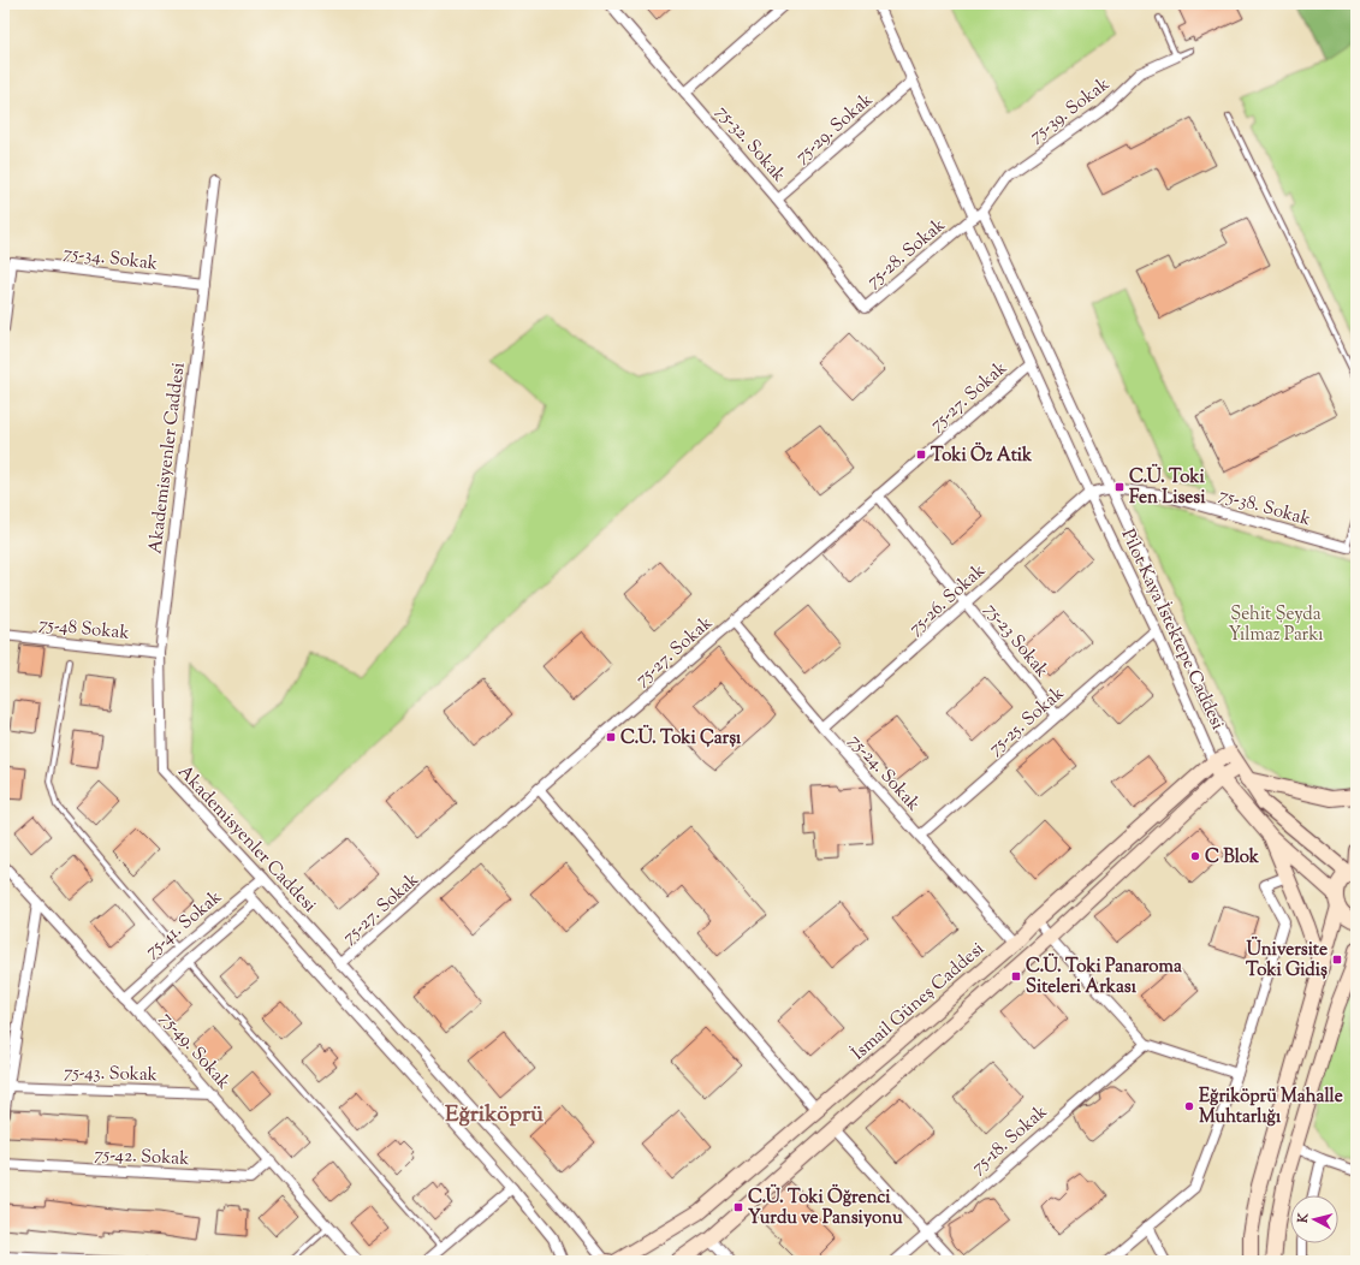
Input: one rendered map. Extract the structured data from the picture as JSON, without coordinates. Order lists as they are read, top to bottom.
{
  "streets": {
    "street": [
      "75-39. Sokak",
      "75-29. Sokak",
      "75-32. Sokak",
      "75-28. Sokak",
      "75-34. Sokak",
      "75-27. Sokak",
      "Akademisyenler Caddesi",
      "75-38. Sokak",
      "75-26. Sokak",
      "75-48 Sokak",
      "Pilot Kaya İstektepe Caddesi",
      "75-23 Sokak",
      "75-25. Sokak",
      "75-24. Sokak",
      "75-41. Sokak",
      "İsmail Güneş Caddesi",
      "75-49. Sokak",
      "75-43. Sokak",
      "75-18. Sokak",
      "75-42. Sokak"
    ]
  },
  "crossings": [
    ["75-39. Sokak", "75-28. Sokak"],
    ["75-39. Sokak", "Pilot Kaya İstektepe Caddesi"],
    ["75-29. Sokak", "75-32. Sokak"],
    ["75-29. Sokak", "Pilot Kaya İstektepe Caddesi"],
    ["75-32. Sokak", "75-28. Sokak"],
    ["75-28. Sokak", "Pilot Kaya İstektepe Caddesi"],
    ["75-34. Sokak", "Akademisyenler Caddesi"],
    ["75-27. Sokak", "Akademisyenler Caddesi"],
    ["75-27. Sokak", "Pilot Kaya İstektepe Caddesi"],
    ["75-27. Sokak", "75-23 Sokak"],
    ["75-27. Sokak", "75-24. Sokak"],
    ["Akademisyenler Caddesi", "75-48 Sokak"],
    ["Akademisyenler Caddesi", "75-41. Sokak"],
    ["75-38. Sokak", "75-26. Sokak"],
    ["75-38. Sokak", "Pilot Kaya İstektepe Caddesi"],
    ["75-26. Sokak", "Pilot Kaya İstektepe Caddesi"],
    ["75-26. Sokak", "75-23 Sokak"],
    ["75-26. Sokak", "75-24. Sokak"],
    ["Pilot Kaya İstektepe Caddesi", "75-25. Sokak"],
    ["Pilot Kaya İstektepe Caddesi", "İsmail Güneş Caddesi"],
    ["75-23 Sokak", "75-25. Sokak"],
    ["75-25. Sokak", "75-24. Sokak"],
    ["75-24. Sokak", "İsmail Güneş Caddesi"],
    ["75-41. Sokak", "75-49. Sokak"],
    ["75-49. Sokak", "75-43. Sokak"],
    ["75-49. Sokak", "75-42. Sokak"]
  ],
  "districts": ["Eğriköprü"],
  "parks": ["Şehit Şeyda Yılmaz Parkı"],
  "places": {
    "transit": [
      "Toki Öz Atik",
      "C.Ü. Toki Fen Lisesi",
      "C.Ü. Toki Çarşı",
      "Üniversite Toki Gidiş",
      "C.Ü. Toki Panaroma Siteleri Arkası",
      "C.Ü. Toki Öğrenci Yurdu ve Pansiyonu"
    ],
    "other": ["C Blok", "Eğriköprü Mahalle Muhtarlığı"]
  },
  "north": "left"
}
